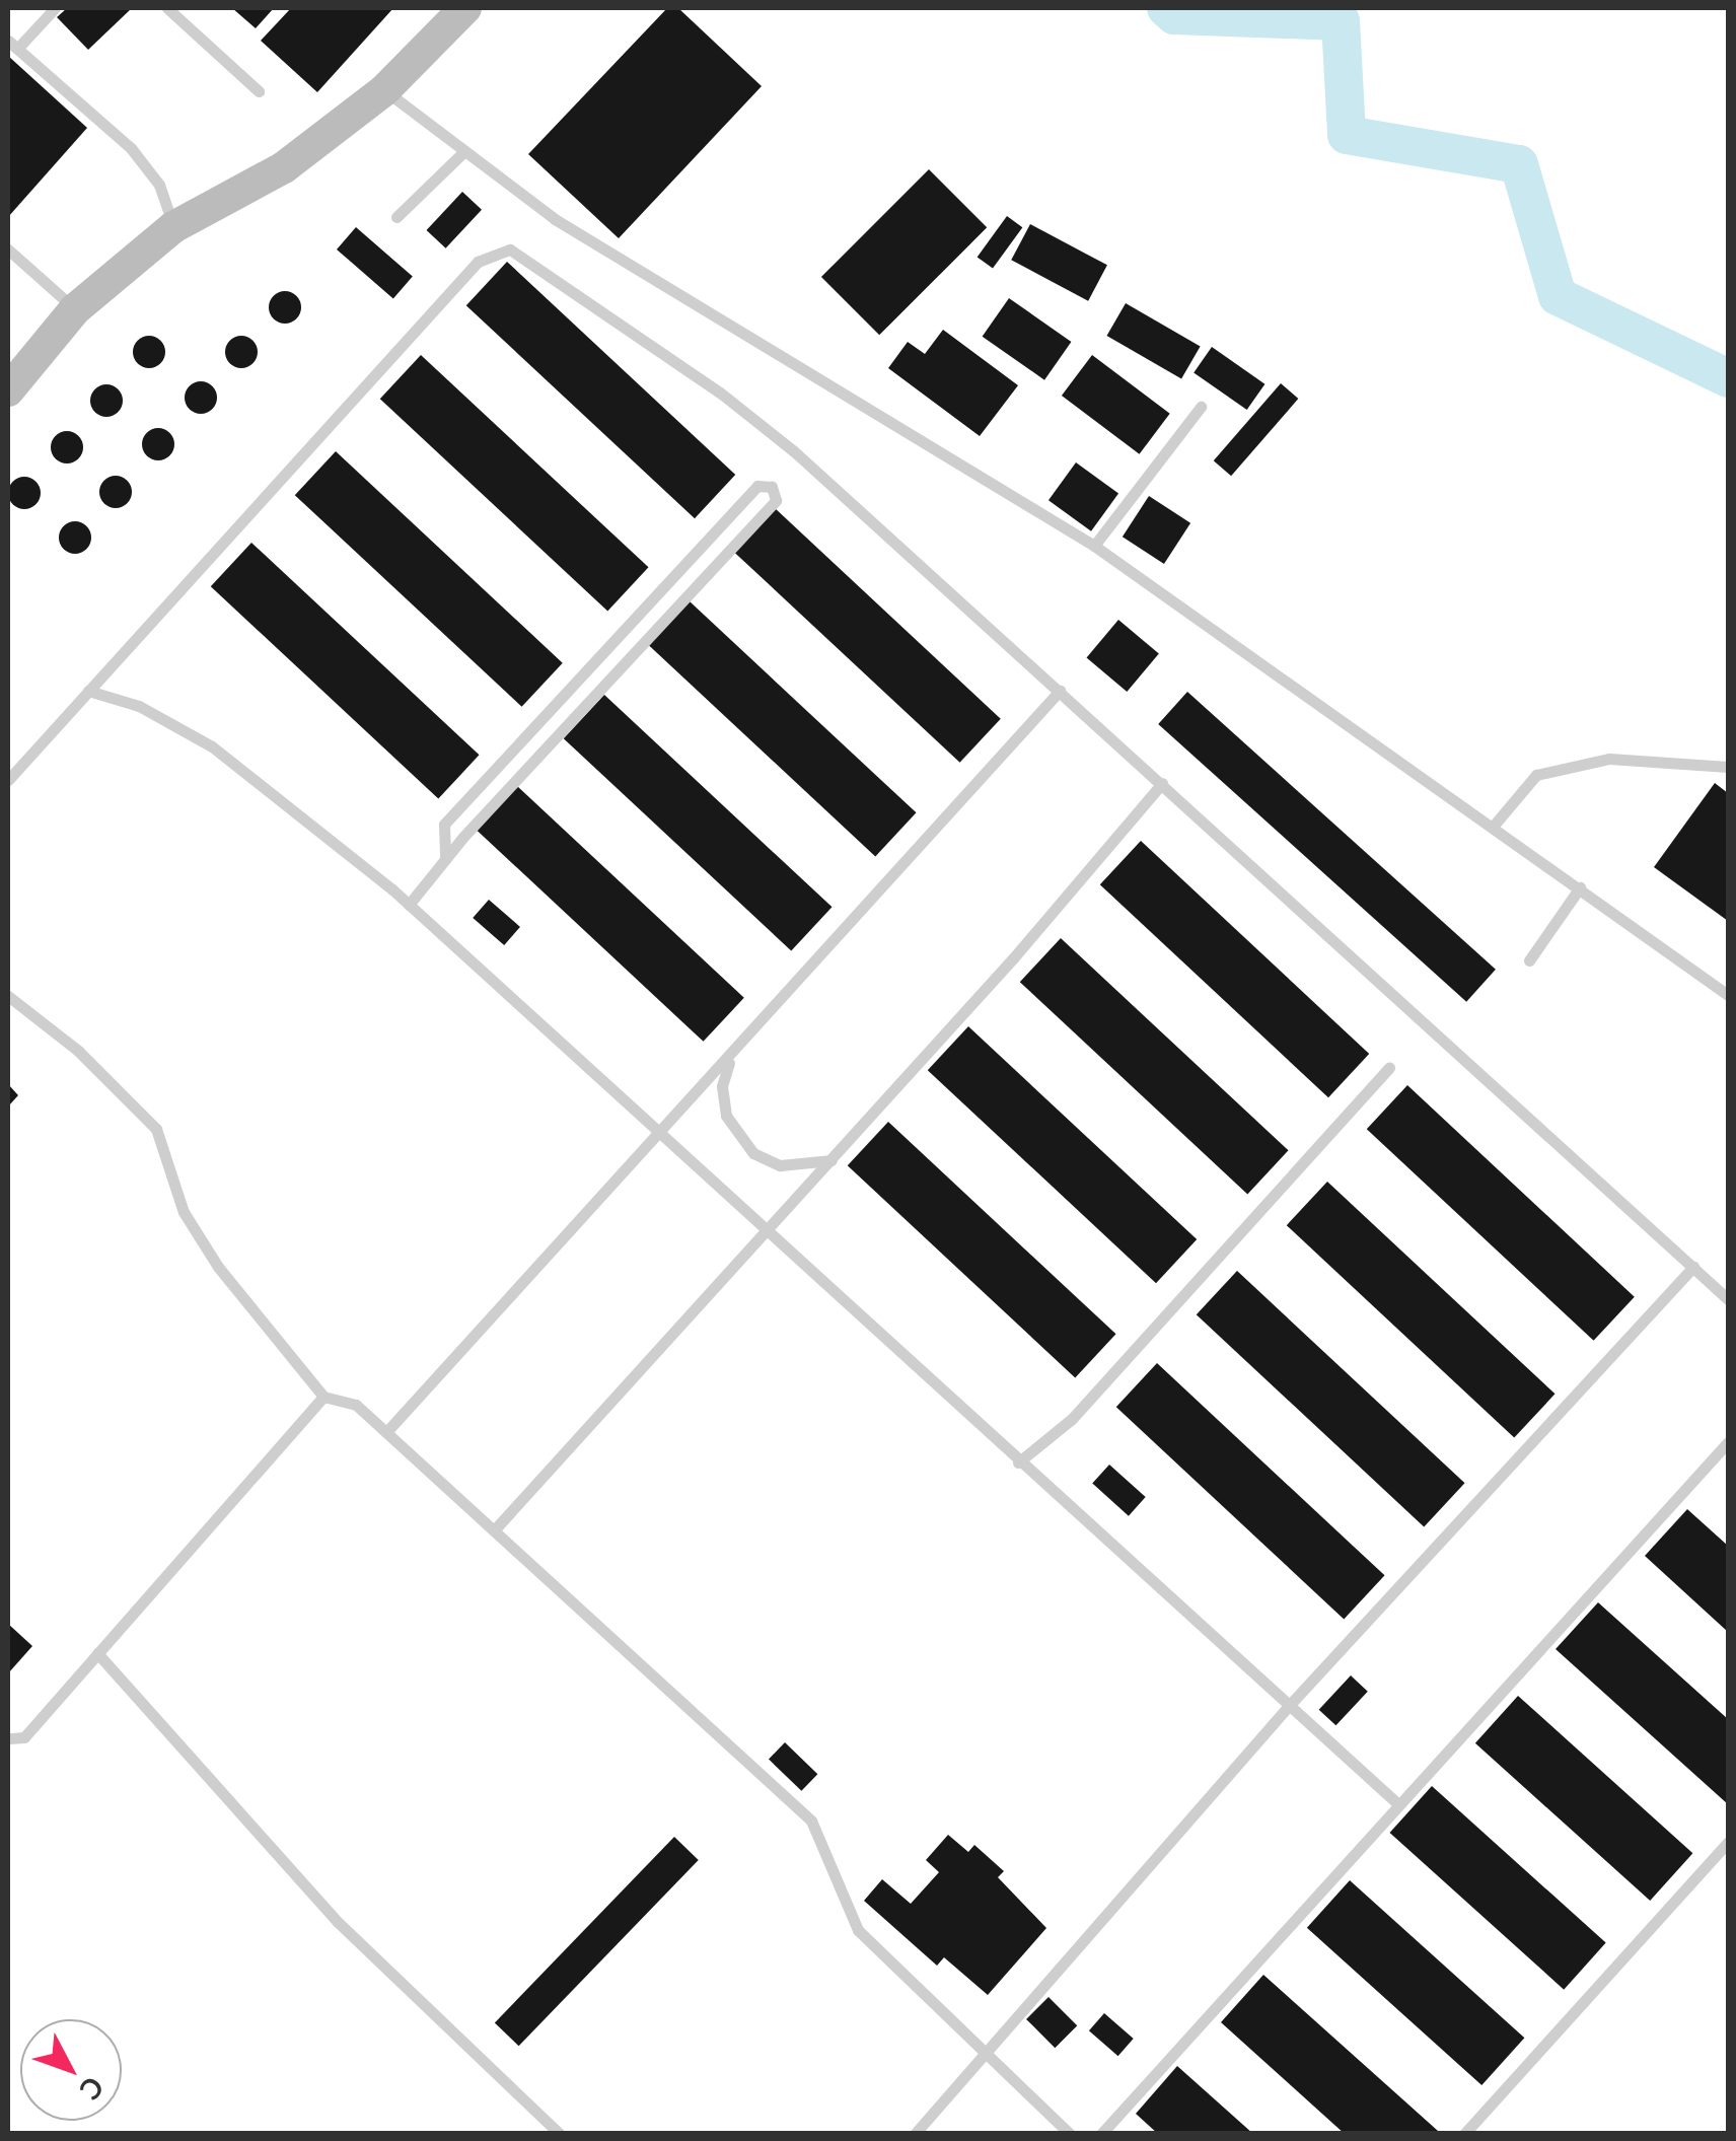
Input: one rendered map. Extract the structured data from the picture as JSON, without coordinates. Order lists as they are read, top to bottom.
{
  "north": "bottom right"
}
